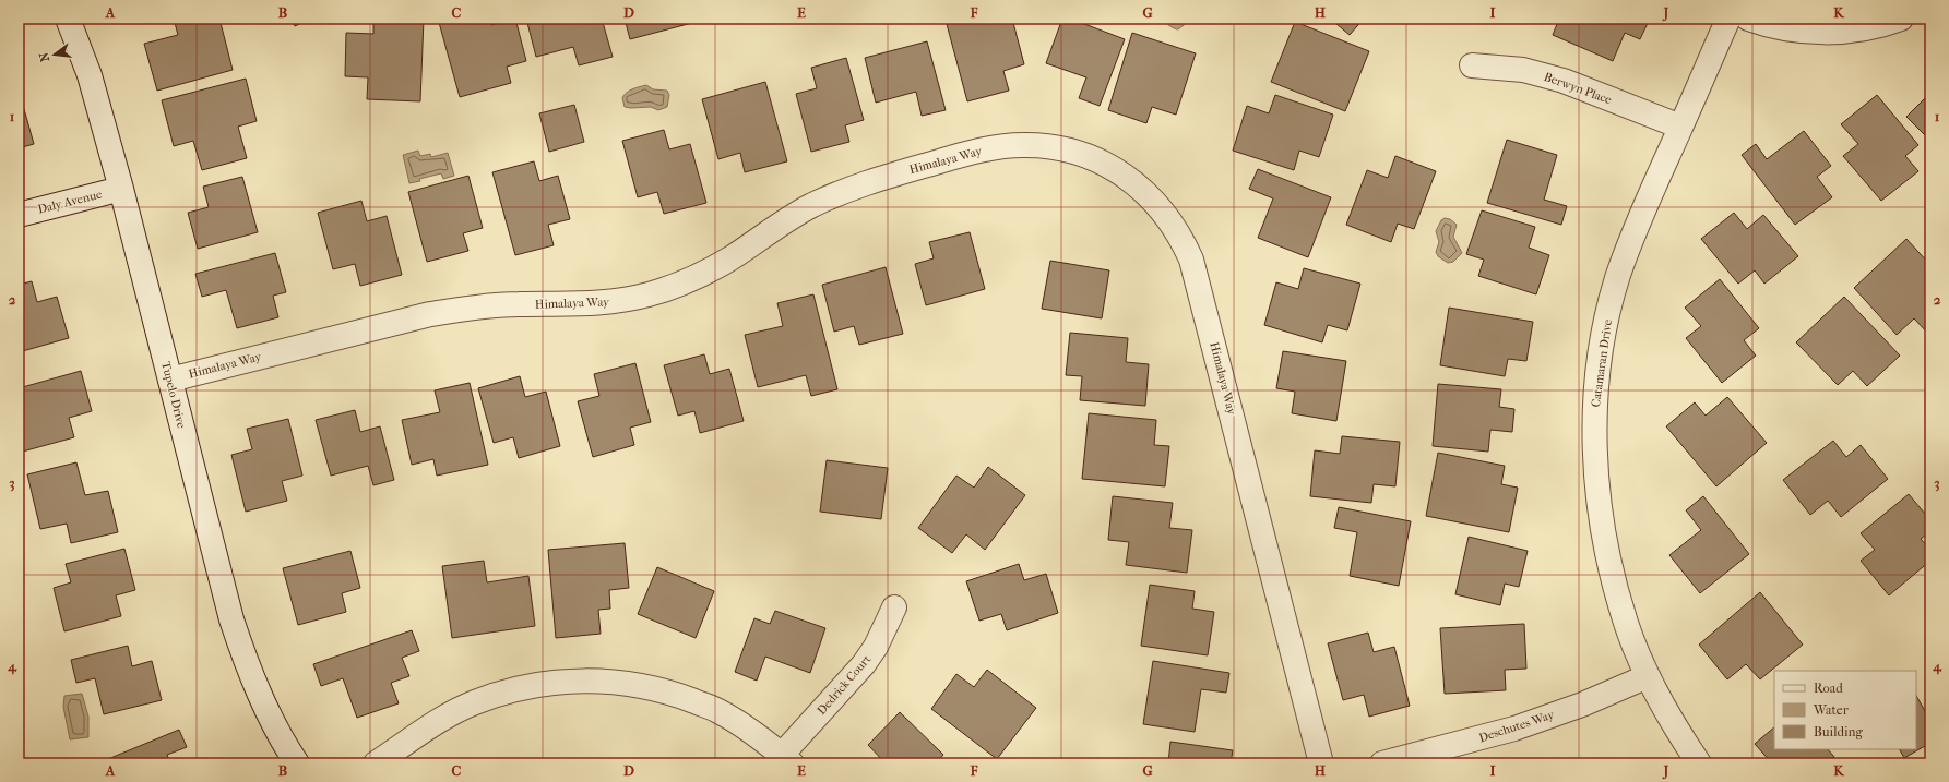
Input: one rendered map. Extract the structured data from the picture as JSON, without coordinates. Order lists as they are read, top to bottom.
{
  "streets": {
    "street": [
      "Berwyn Place",
      "Himalaya Way",
      "Daly Avenue",
      "Catamaran Drive",
      "Tupelo Drive",
      "Dedrick Court",
      "Deschutes Way"
    ]
  },
  "crossings": [
    ["Berwyn Place", "Catamaran Drive"],
    ["Himalaya Way", "Tupelo Drive"],
    ["Daly Avenue", "Tupelo Drive"],
    ["Catamaran Drive", "Deschutes Way"]
  ],
  "legend": ["Road", "Water", "Building"],
  "north": "left",
  "grid": {
    "columns": [
      "A",
      "B",
      "C",
      "D",
      "E",
      "F",
      "G",
      "H",
      "I",
      "J",
      "K"
    ],
    "rows": [
      "1",
      "2",
      "3",
      "4"
    ]
  }
}
